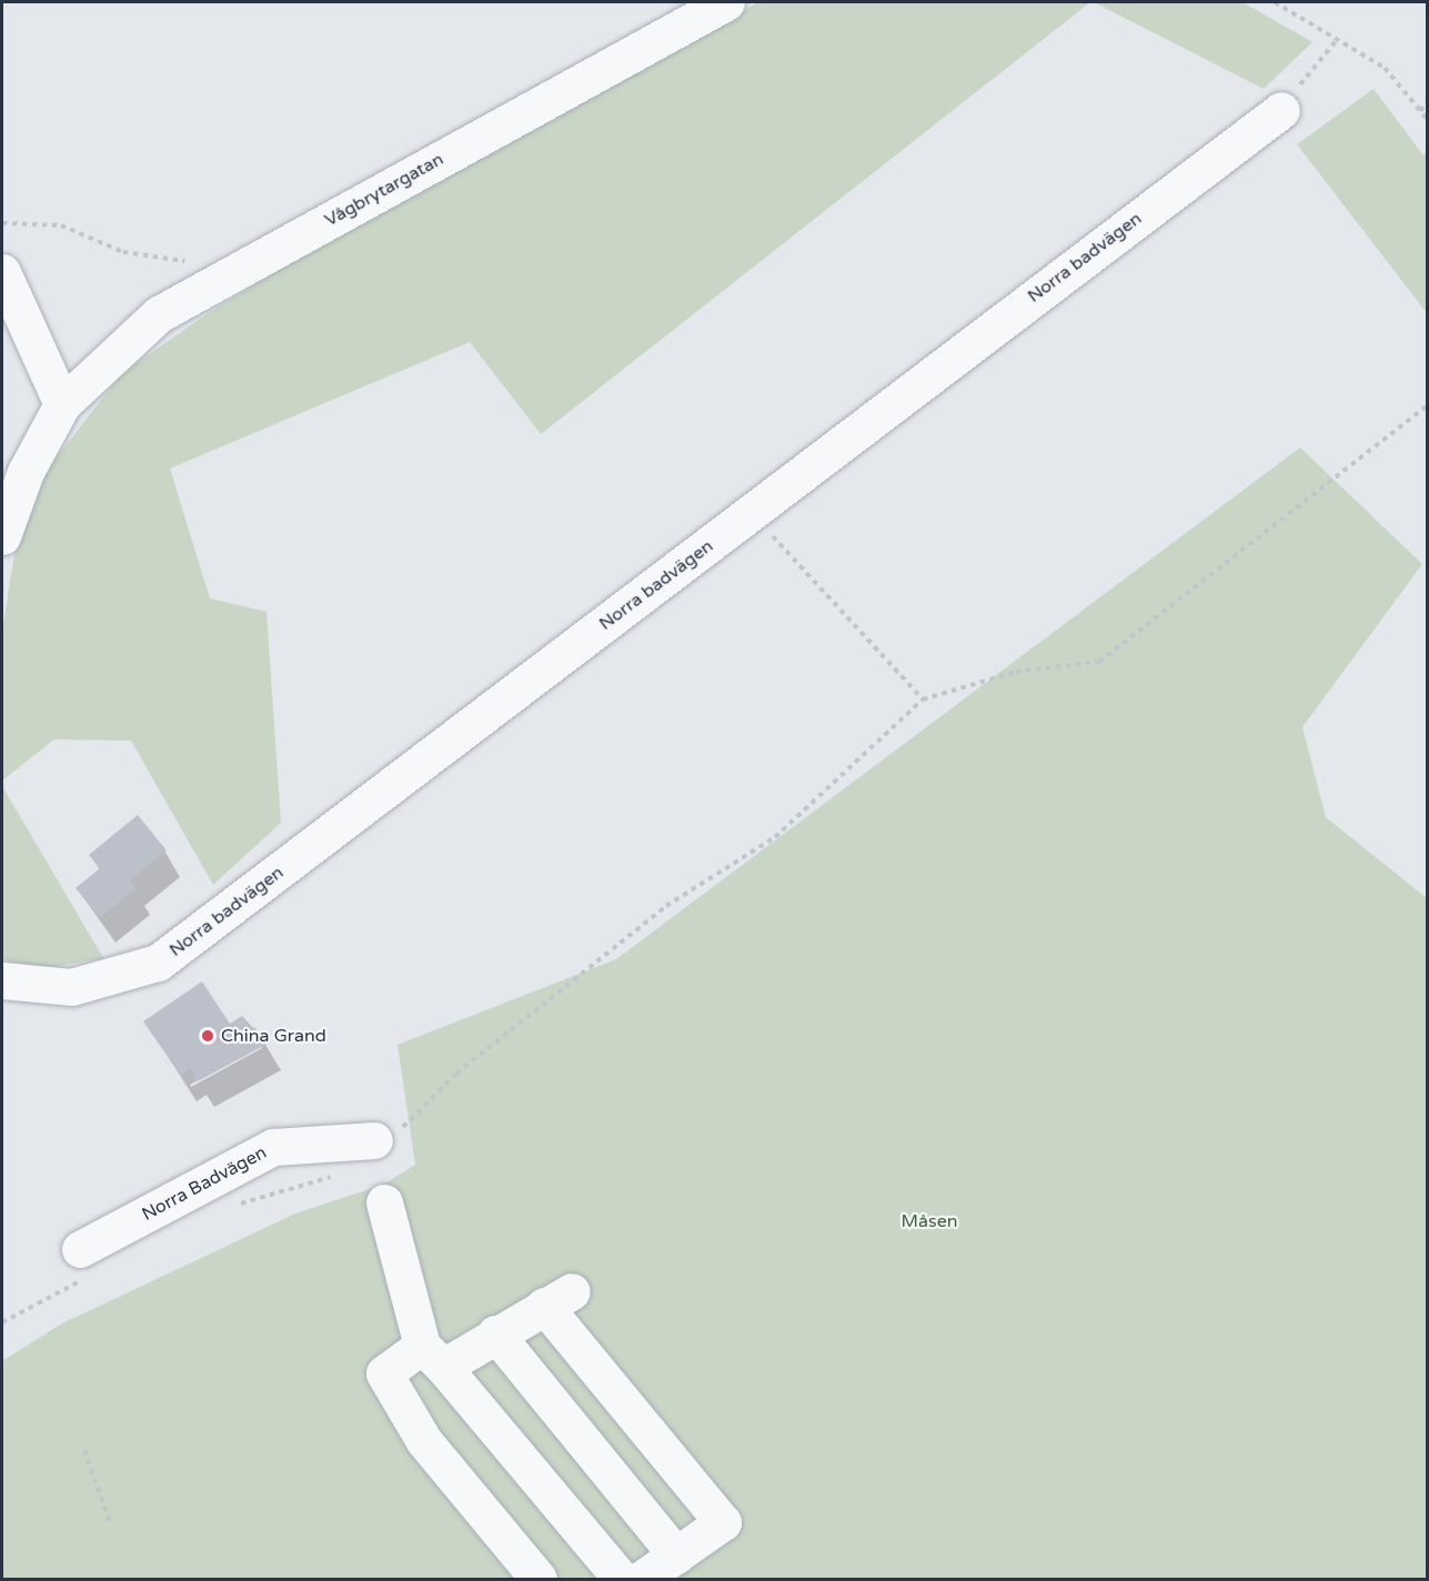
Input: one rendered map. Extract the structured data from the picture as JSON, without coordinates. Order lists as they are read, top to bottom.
{
  "streets": {
    "street": ["Vågbrytargatan", "Norra badvägen", "Norra Badvägen"]
  },
  "parks": ["Måsen"],
  "places": ["China Grand"]
}
